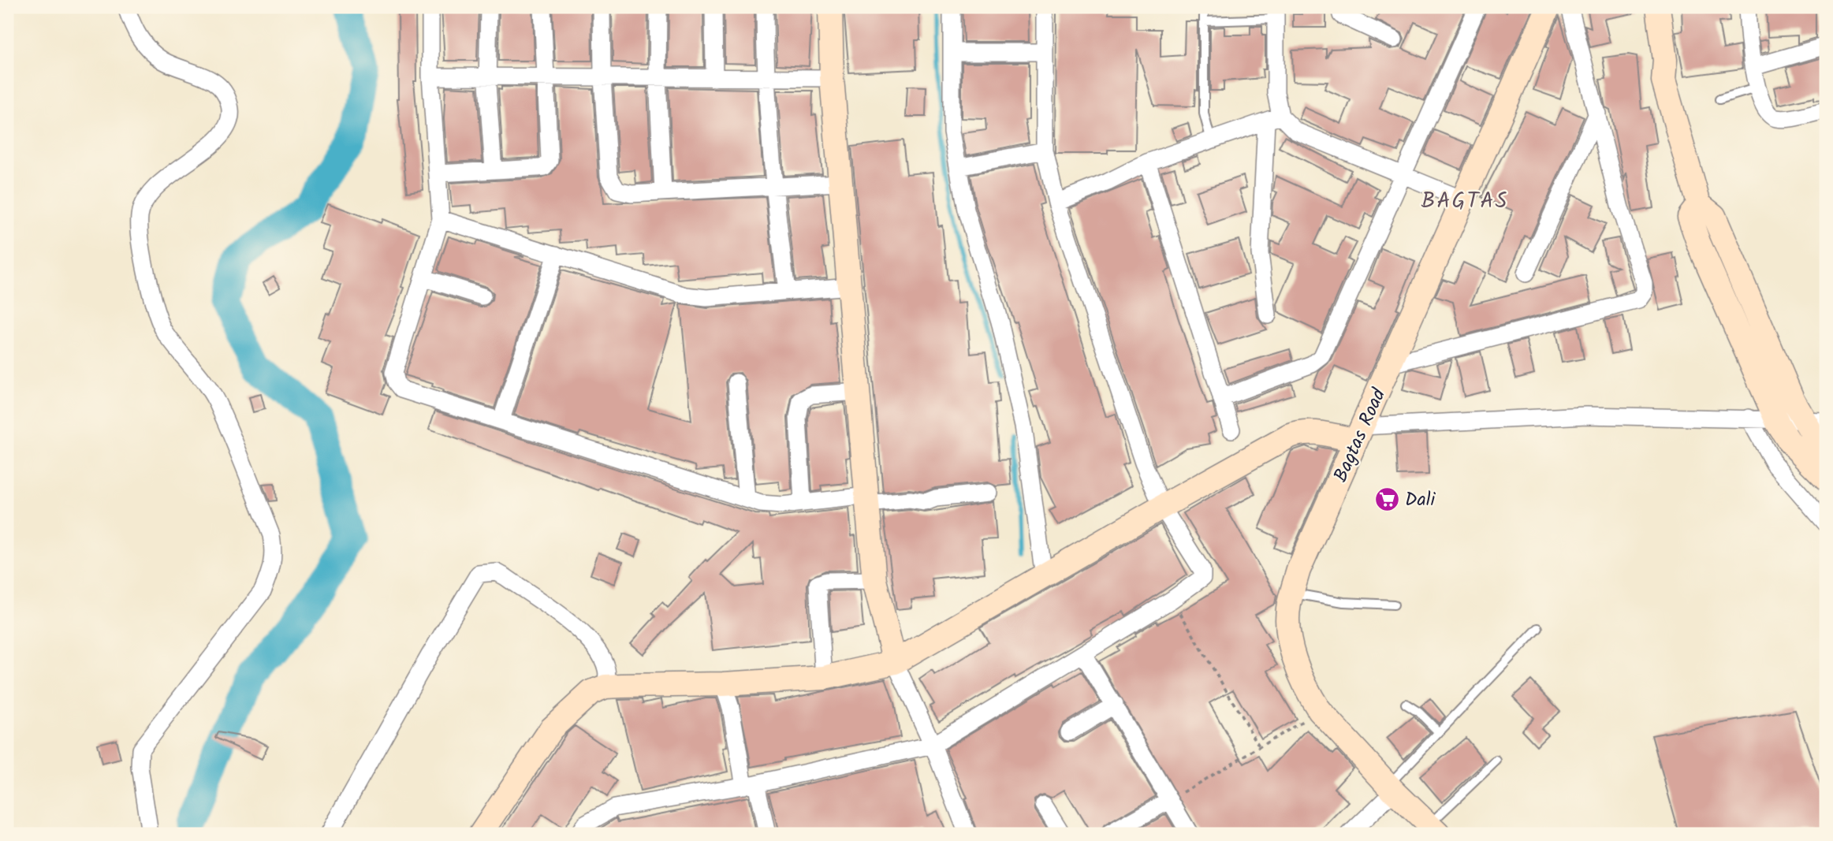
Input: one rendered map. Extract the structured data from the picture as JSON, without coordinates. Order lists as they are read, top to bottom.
{
  "streets": {
    "street": ["Bagtas Road"]
  },
  "districts": ["BAGTAS"],
  "places": {
    "supermarket": ["Dali"]
  }
}
